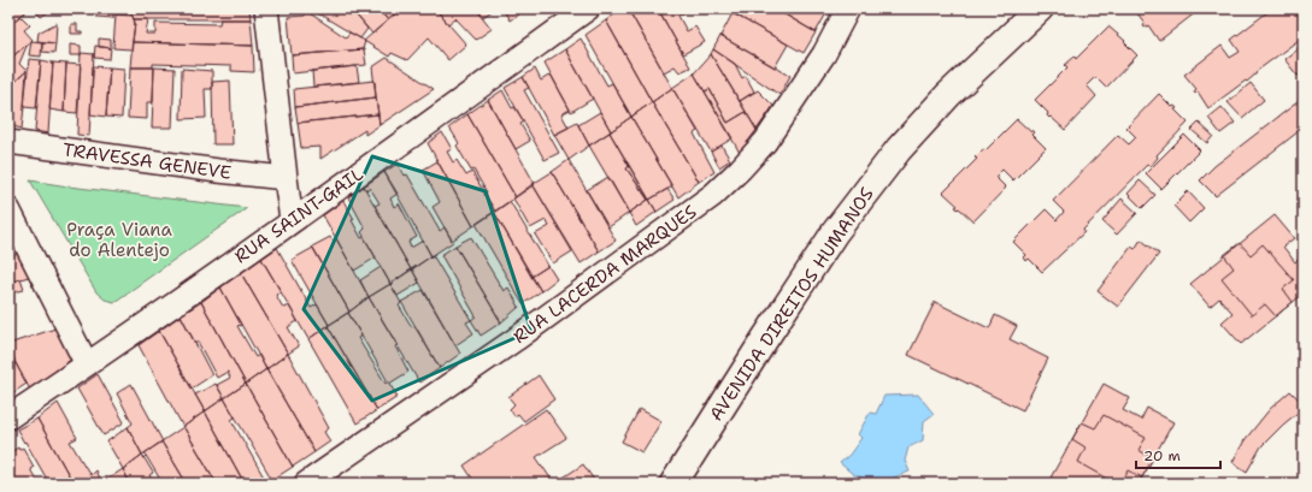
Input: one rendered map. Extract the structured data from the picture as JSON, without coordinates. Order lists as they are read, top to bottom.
{
  "streets": {
    "main road": ["AVENIDA DIREITOS HUMANOS"],
    "street": ["TRAVESSA GENEVE", "RUA SAINT-GAIL", "RUA LACERDA MARQUES"]
  },
  "parks": ["Praça Viana do Alentejo"],
  "scale_bar": "20 m"
}
